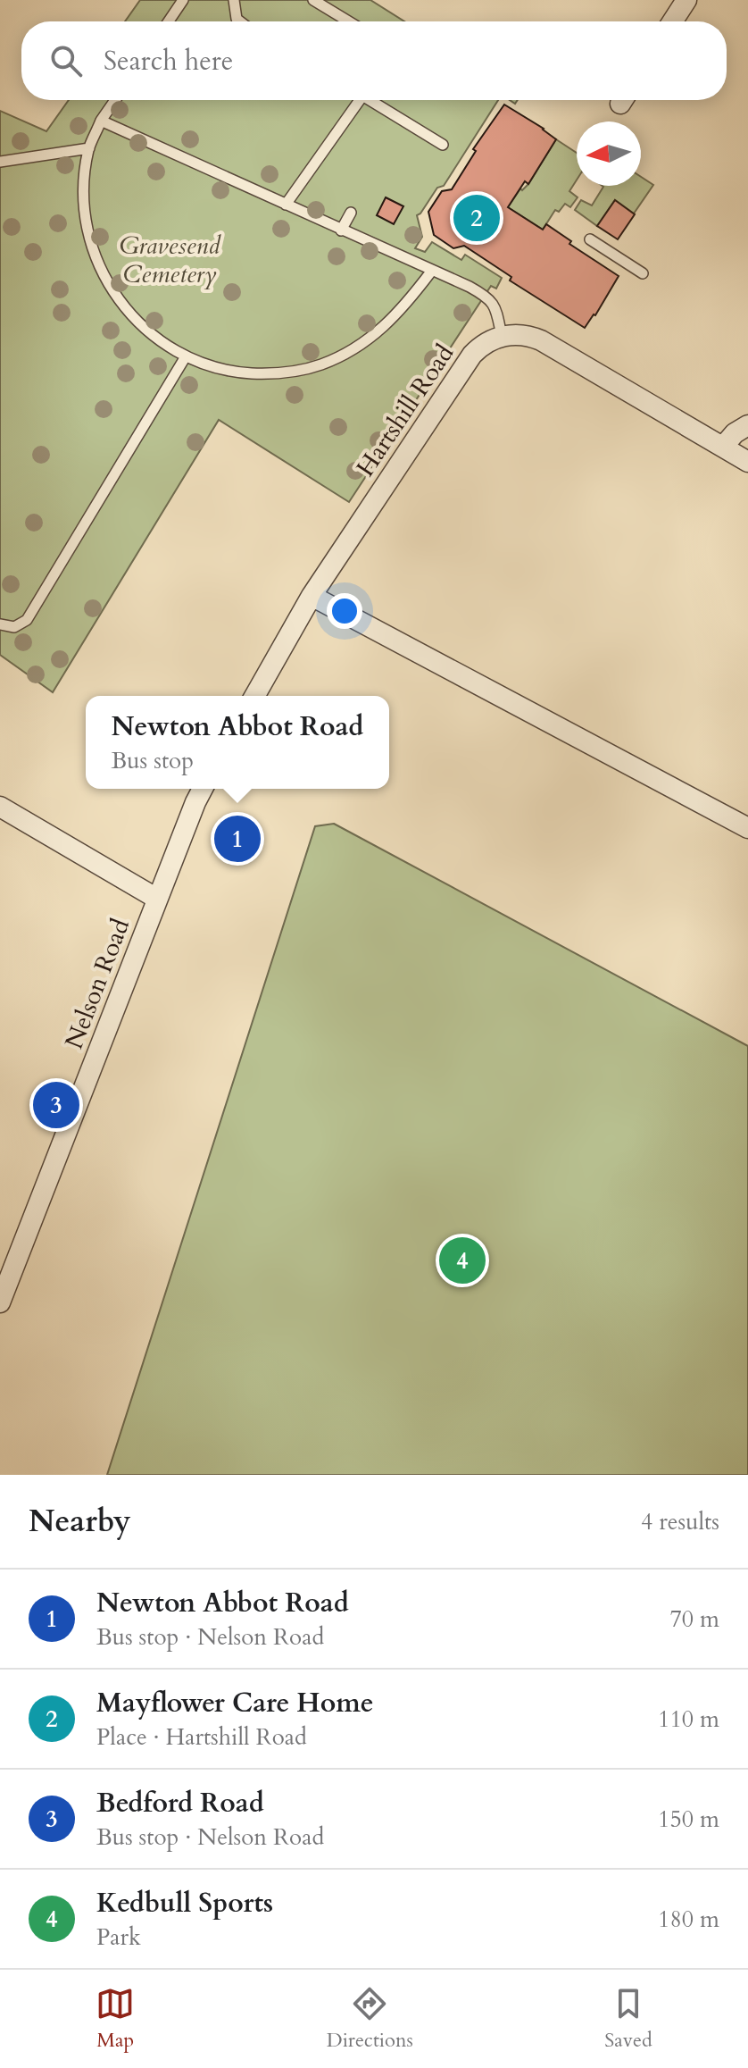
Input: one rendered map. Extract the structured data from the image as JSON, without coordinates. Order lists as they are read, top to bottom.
{
  "streets": {
    "street": ["Hartshill Road", "Nelson Road"]
  },
  "parks": ["Gravesend Cemetery"],
  "north": "left",
  "page": {
    "search": "Search here",
    "pins": [
      "2",
      "1",
      "3",
      "4"
    ],
    "popup": ["Newton Abbot Road", "Bus stop"],
    "heading": ["Nearby", "4 results"],
    "list": [
      {
        "mark": "1",
        "name": "Newton Abbot Road",
        "note": "Bus stop · Nelson Road",
        "value": "70 m"
      },
      {
        "mark": "2",
        "name": "Mayflower Care Home",
        "note": "Place · Hartshill Road",
        "value": "110 m"
      },
      {
        "mark": "3",
        "name": "Bedford Road",
        "note": "Bus stop · Nelson Road",
        "value": "150 m"
      },
      {
        "mark": "4",
        "name": "Kedbull Sports",
        "note": "Park",
        "value": "180 m"
      }
    ],
    "nav": ["Map", "Directions", "Saved"]
  }
}
